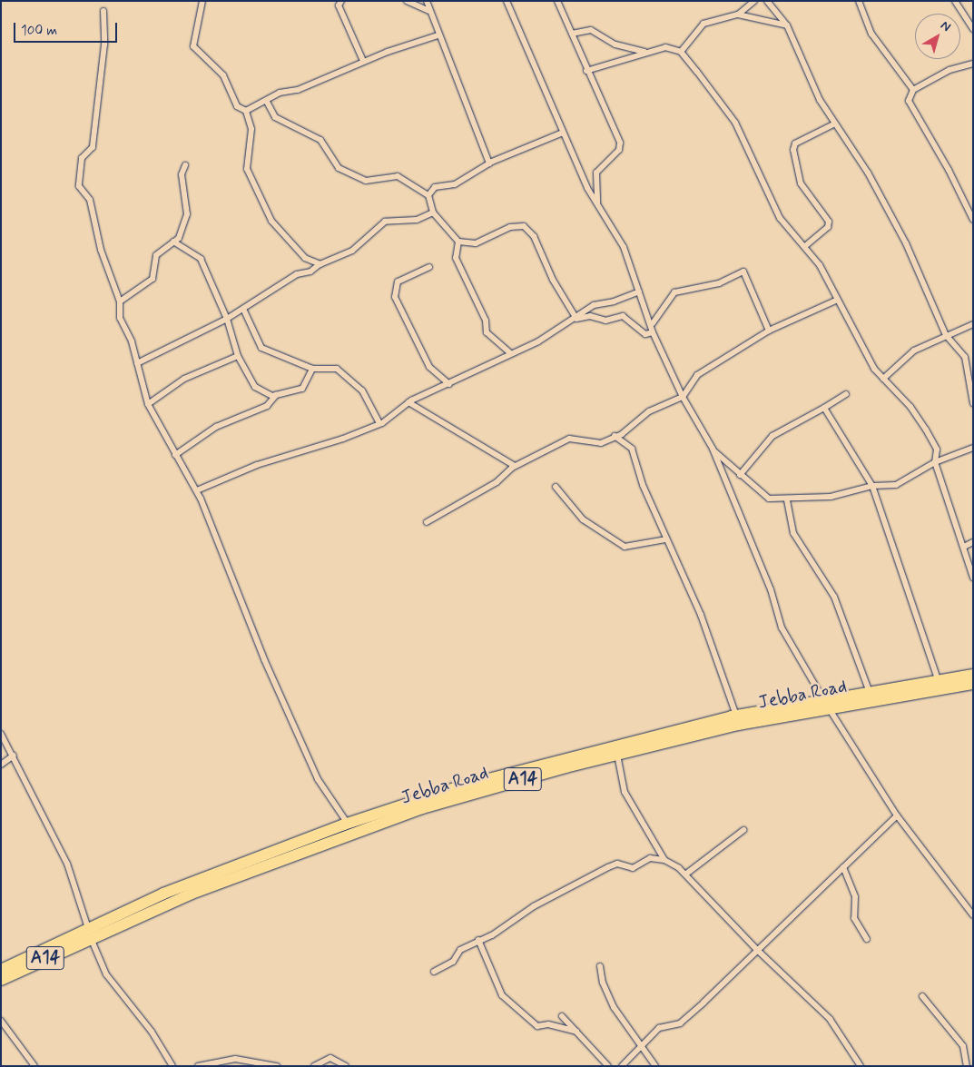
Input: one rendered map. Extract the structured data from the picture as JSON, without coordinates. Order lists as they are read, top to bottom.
{
  "streets": {
    "highway": ["Jebba Road", "A14"]
  },
  "scale_bar": "100 m",
  "north": "top right"
}
